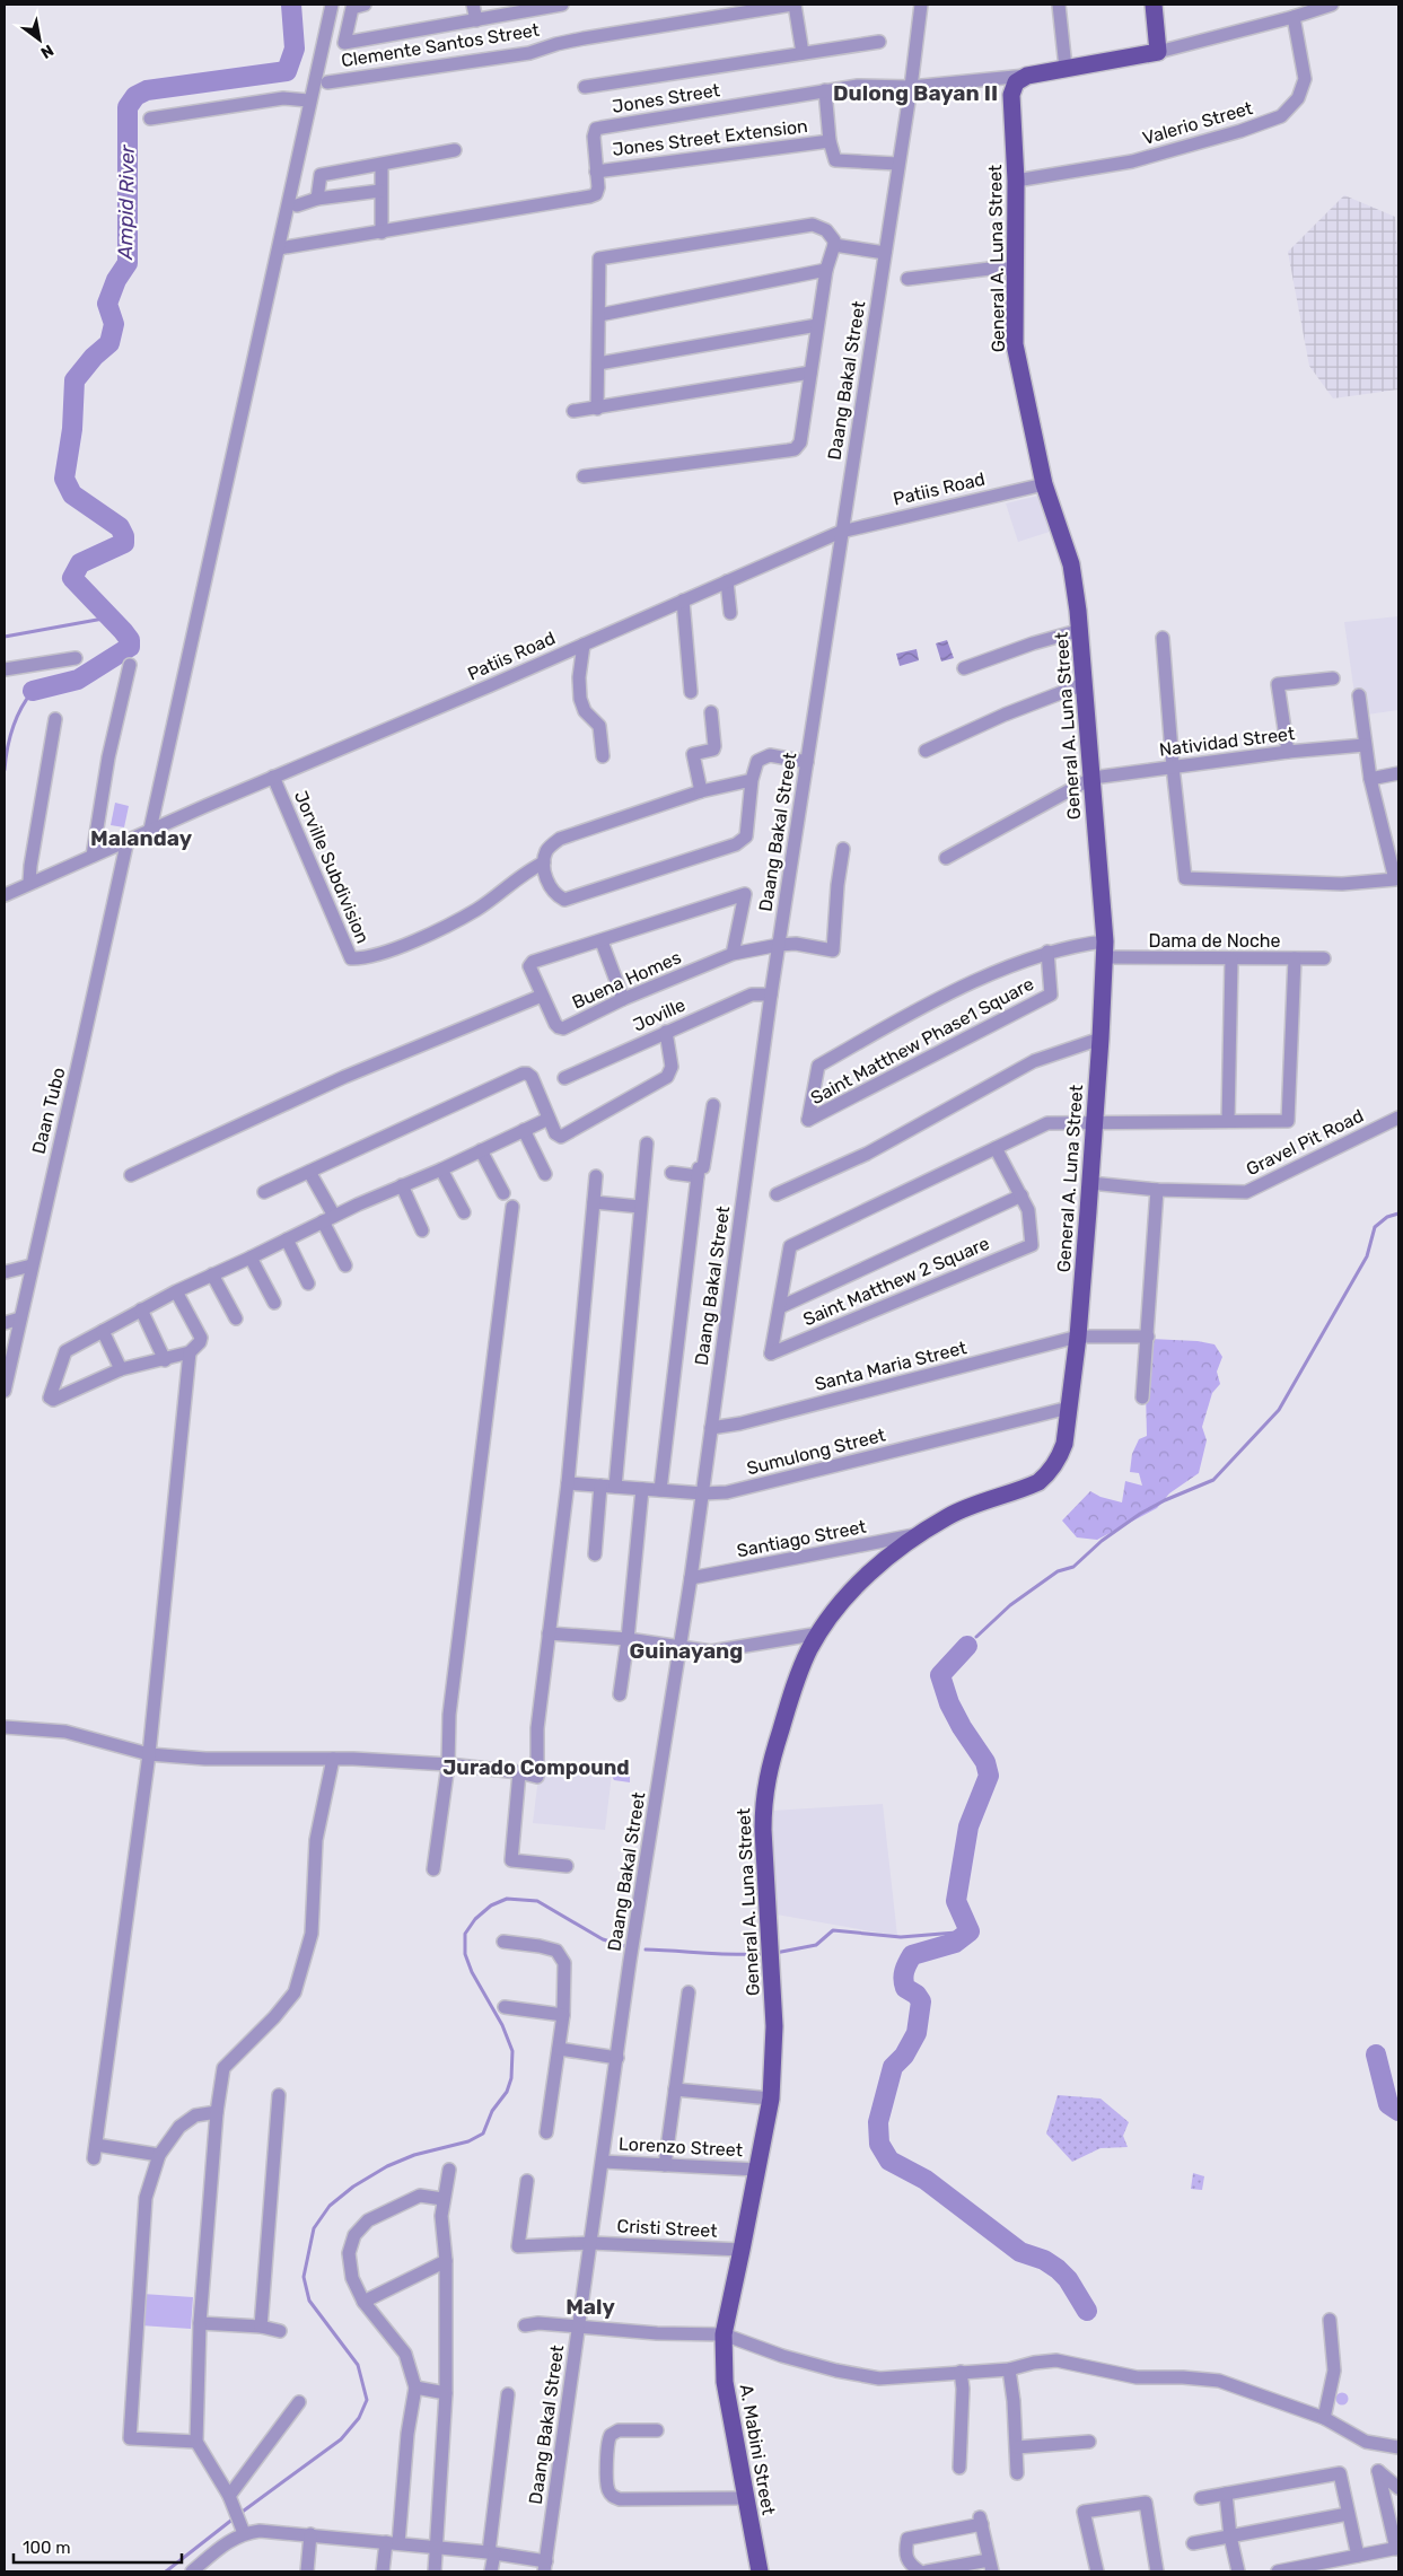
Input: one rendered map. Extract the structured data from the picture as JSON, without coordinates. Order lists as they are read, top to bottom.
{
  "streets": {
    "main road": ["General A. Luna Street", "A. Mabini Street"],
    "street": [
      "Clemente Santos Street",
      "Jones Street",
      "Valerio Street",
      "Jones Street Extension",
      "Daang Bakal Street",
      "Patiis Road",
      "Natividad Street",
      "Jorville Subdivision",
      "Dama de Noche",
      "Buena Homes",
      "Joville",
      "Saint Matthew Phase1 Square",
      "Daan Tubo",
      "Gravel Pit Road",
      "Saint Matthew 2 Square",
      "Santa Maria Street",
      "Sumulong Street",
      "Santiago Street",
      "Lorenzo Street",
      "Cristi Street"
    ]
  },
  "crossings": [
    ["Jones Street", "Jones Street Extension"],
    ["Jones Street", "General A. Luna Street"],
    ["Jones Street", "Daang Bakal Street"],
    ["Valerio Street", "General A. Luna Street"],
    ["General A. Luna Street", "Patiis Road"],
    ["General A. Luna Street", "Natividad Street"],
    ["General A. Luna Street", "Dama de Noche"],
    ["General A. Luna Street", "Saint Matthew Phase1 Square"],
    ["General A. Luna Street", "Gravel Pit Road"],
    ["General A. Luna Street", "Saint Matthew 2 Square"],
    ["General A. Luna Street", "Santa Maria Street"],
    ["General A. Luna Street", "Sumulong Street"],
    ["General A. Luna Street", "Santiago Street"],
    ["General A. Luna Street", "Lorenzo Street"],
    ["General A. Luna Street", "Cristi Street"],
    ["General A. Luna Street", "A. Mabini Street"],
    ["Daang Bakal Street", "Patiis Road"],
    ["Daang Bakal Street", "Buena Homes"],
    ["Daang Bakal Street", "Joville"],
    ["Daang Bakal Street", "Santa Maria Street"],
    ["Daang Bakal Street", "Sumulong Street"],
    ["Daang Bakal Street", "Santiago Street"],
    ["Daang Bakal Street", "Lorenzo Street"],
    ["Daang Bakal Street", "Cristi Street"],
    ["Patiis Road", "Jorville Subdivision"],
    ["Patiis Road", "Daan Tubo"],
    ["Dama de Noche", "Saint Matthew Phase1 Square"],
    ["Dama de Noche", "Saint Matthew 2 Square"]
  ],
  "districts": [
    "Dulong Bayan II",
    "Malanday",
    "Guinayang",
    "Jurado Compound",
    "Maly"
  ],
  "water": ["Ampid River"],
  "scale_bar": "100 m",
  "north": "bottom right"
}
